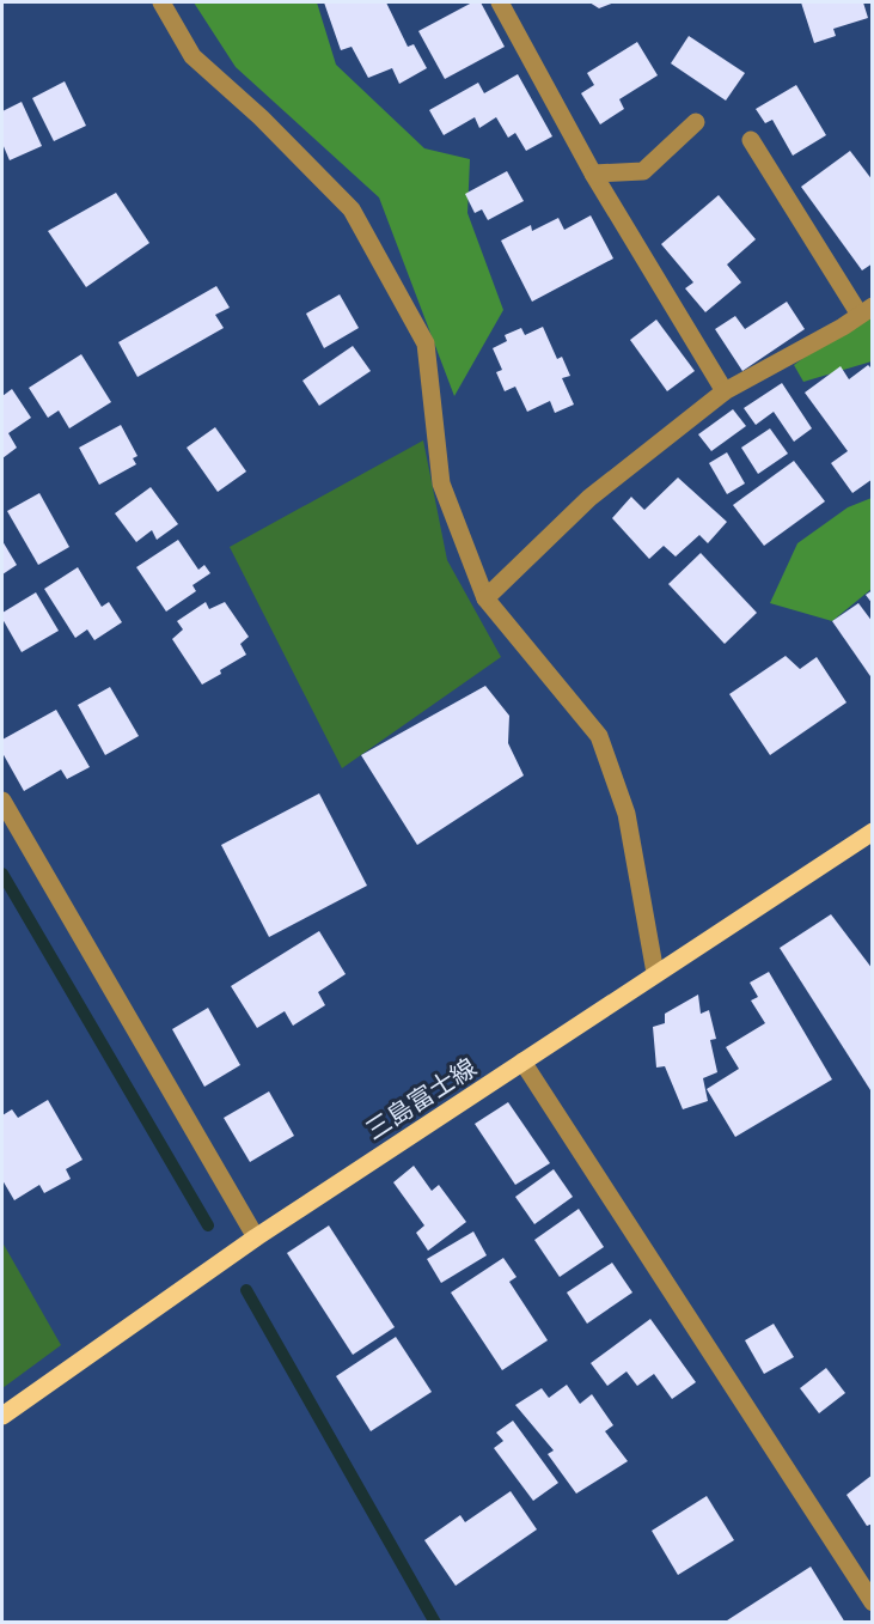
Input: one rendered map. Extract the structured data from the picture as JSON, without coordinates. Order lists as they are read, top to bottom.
{
  "streets": {
    "main road": ["三島富士線"]
  }
}
